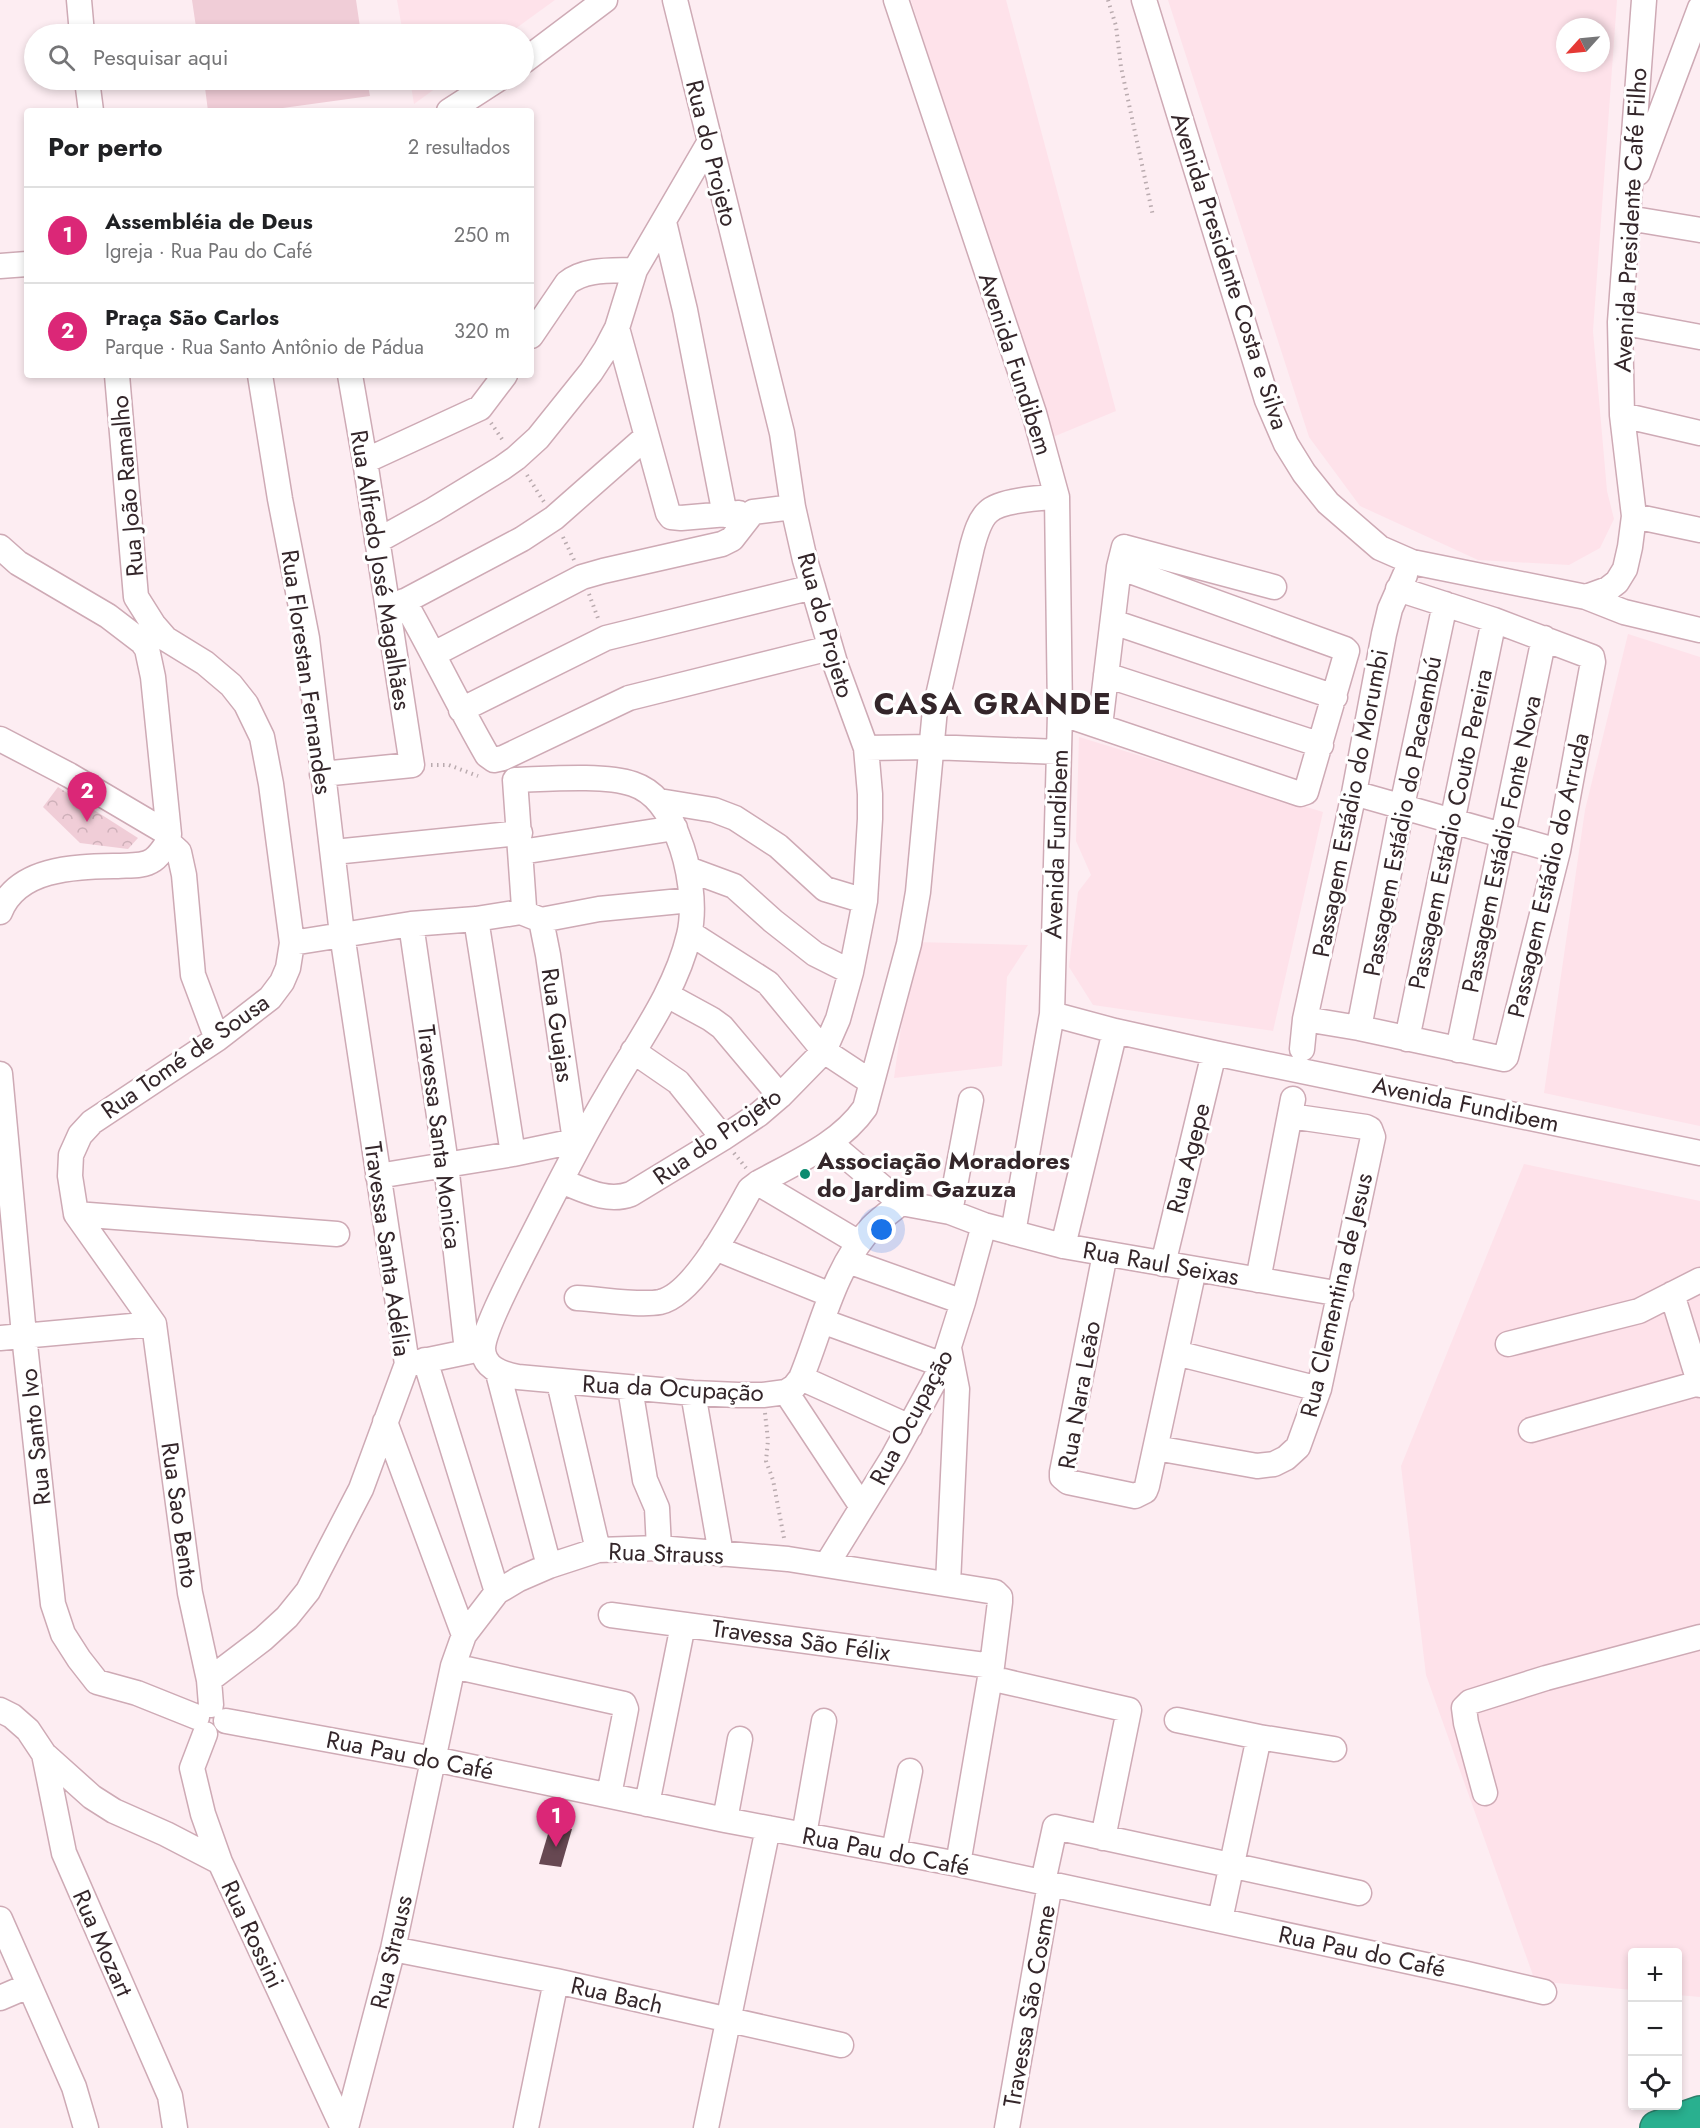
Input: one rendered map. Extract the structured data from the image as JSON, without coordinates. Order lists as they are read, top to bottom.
{
  "streets": {
    "street": [
      "Rua do Projeto",
      "Avenida Presidente Café Filho",
      "Avenida Presidente Costa e Silva",
      "Avenida Fundibem",
      "Rua João Ramalho",
      "Rua Alfredo José Magalhães",
      "Rua Florestan Fernandes",
      "Passagem Estádio do Morumbi",
      "Passagem Estádio do Pacaembú",
      "Passagem Estádio Couto Pereira",
      "Passagem Estádio Fonte Nova",
      "Passagem Estádio do Arruda",
      "Rua Guajas",
      "Rua Tomé de Sousa",
      "Travessa Santa Monica",
      "Rua Agepe",
      "Travessa Santa Adélia",
      "Rua Raul Seixas",
      "Rua Clementina de Jesus",
      "Rua da Ocupação",
      "Rua Nara Leão",
      "Rua Ocupação",
      "Rua Santo Ivo",
      "Rua Sao Bento",
      "Rua Strauss",
      "Travessa São Félix",
      "Rua Pau do Café",
      "Rua Rossini",
      "Rua Mozart",
      "Rua Bach",
      "Travessa São Cosme"
    ]
  },
  "crossings": [
    ["Avenida Presidente Café Filho", "Avenida Presidente Costa e Silva"],
    ["Avenida Presidente Costa e Silva", "Passagem Estádio do Morumbi"],
    ["Avenida Fundibem", "Rua Agepe"],
    ["Rua João Ramalho", "Rua Tomé de Sousa"],
    ["Rua Florestan Fernandes", "Travessa Santa Adélia"],
    ["Passagem Estádio do Morumbi", "Passagem Estádio do Arruda"],
    ["Passagem Estádio do Pacaembú", "Passagem Estádio do Arruda"],
    ["Passagem Estádio Couto Pereira", "Passagem Estádio do Arruda"],
    ["Passagem Estádio Fonte Nova", "Passagem Estádio do Arruda"],
    ["Rua Tomé de Sousa", "Rua Sao Bento"],
    ["Rua Agepe", "Rua Raul Seixas"],
    ["Travessa Santa Adélia", "Rua Sao Bento"],
    ["Rua Raul Seixas", "Rua Clementina de Jesus"],
    ["Rua Raul Seixas", "Rua Nara Leão"],
    ["Rua Raul Seixas", "Rua Ocupação"],
    ["Rua Clementina de Jesus", "Rua Nara Leão"],
    ["Rua Ocupação", "Rua Strauss"],
    ["Rua Santo Ivo", "Rua Sao Bento"],
    ["Rua Santo Ivo", "Rua Pau do Café"],
    ["Rua Santo Ivo", "Rua Rossini"],
    ["Rua Sao Bento", "Rua Pau do Café"],
    ["Rua Sao Bento", "Rua Rossini"],
    ["Rua Strauss", "Travessa São Félix"],
    ["Rua Strauss", "Rua Pau do Café"],
    ["Rua Strauss", "Rua Rossini"],
    ["Rua Strauss", "Rua Bach"],
    ["Travessa São Félix", "Travessa São Cosme"],
    ["Rua Pau do Café", "Rua Rossini"],
    ["Rua Pau do Café", "Travessa São Cosme"]
  ],
  "districts": ["CASA GRANDE"],
  "places": ["Associação Moradores do Jardim Gazuza"],
  "north": "bottom left",
  "page": {
    "search": "Pesquisar aqui",
    "heading": ["Por perto", "2 resultados"],
    "list": [
      {
        "mark": "1",
        "name": "Assembléia de Deus",
        "note": "Igreja · Rua Pau do Café",
        "value": "250 m"
      },
      {
        "mark": "2",
        "name": "Praça São Carlos",
        "note": "Parque · Rua Santo Antônio de Pádua",
        "value": "320 m"
      }
    ],
    "pins": ["2", "1"],
    "map_buttons": ["+", "−"]
  }
}
